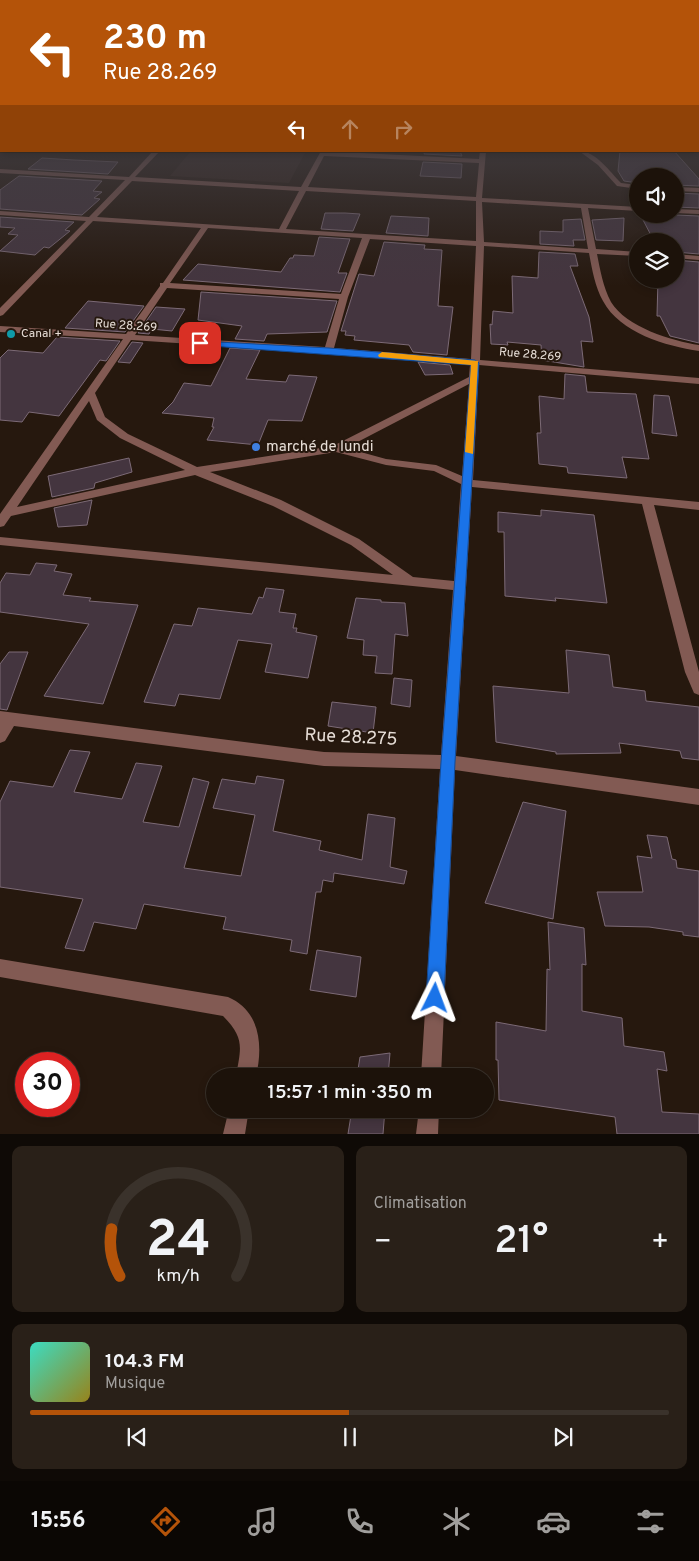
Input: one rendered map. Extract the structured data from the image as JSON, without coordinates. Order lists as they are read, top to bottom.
{
  "streets": {
    "street": ["Rue 28.269", "Rue 28.275"]
  },
  "places": ["Canal +", "marché de lundi"],
  "page": {
    "turn": ["230 m", "Rue 28.269"],
    "limit": "30",
    "trip": "15:57 · 1 min · 350 m",
    "tile": "Climatisation",
    "heat": ["−", "21°", "+"],
    "song": ["104.3 FM", "Musique"],
    "tabs": "15:56",
    "gauge": ["24", "km/h"]
  }
}
